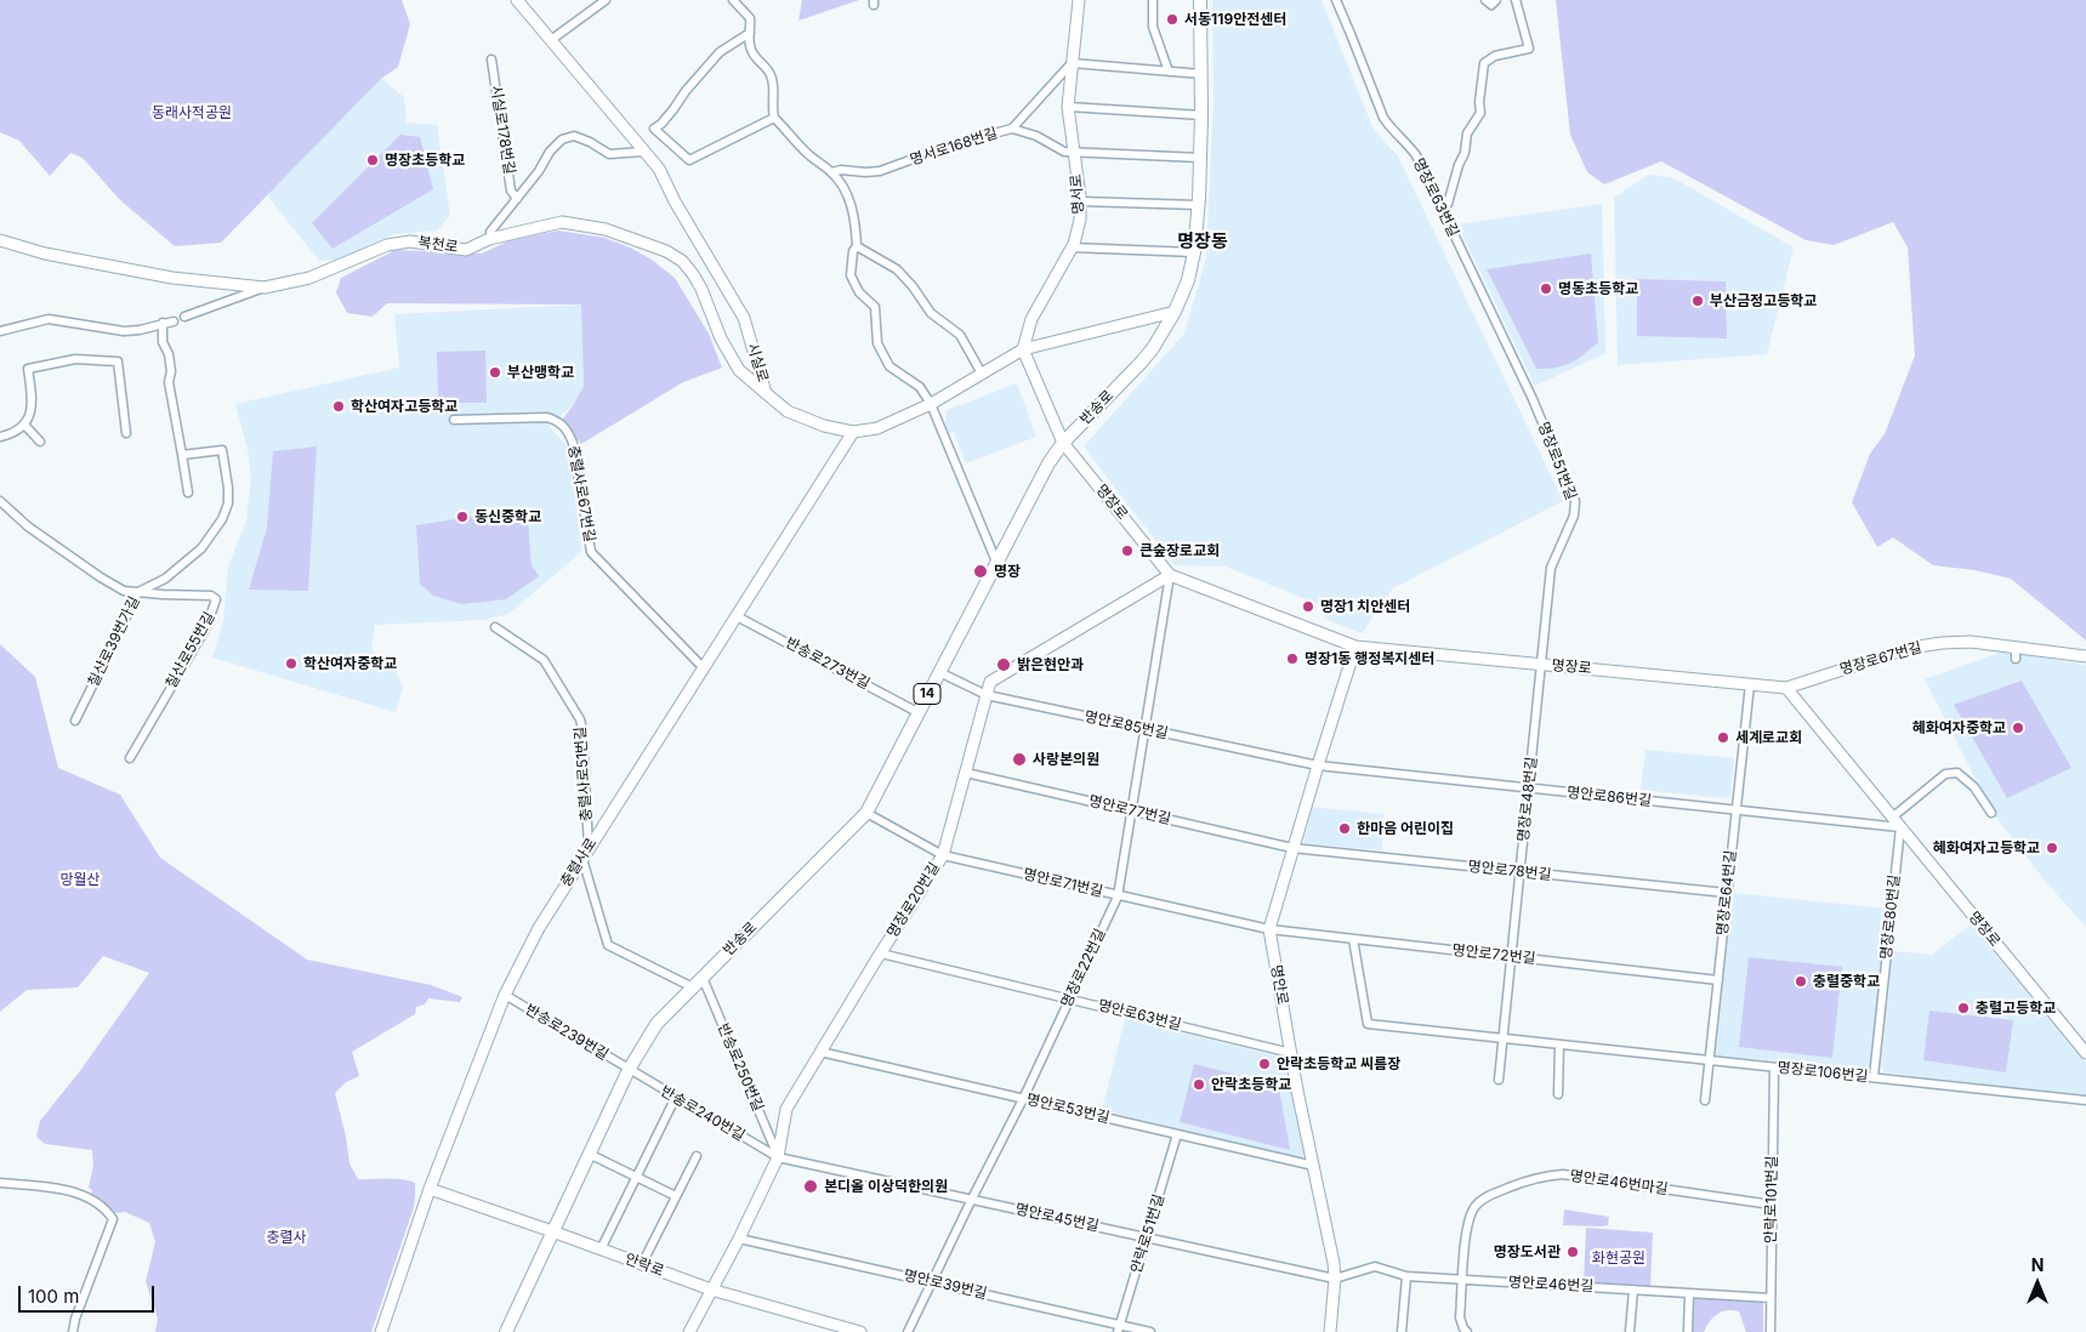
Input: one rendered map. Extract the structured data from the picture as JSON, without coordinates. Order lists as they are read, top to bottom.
{
  "streets": {
    "main road": [
      "명서로",
      "복천로",
      "시실로",
      "반송로",
      "명장로",
      "명장로67번길",
      "14",
      "충렬사로",
      "명장로20번길",
      "명안로",
      "안락로"
    ],
    "street": [
      "시실로178번길",
      "명서로168번길",
      "명장로63번길",
      "명장로51번길",
      "충렬사로67번길",
      "칠산로39번가길",
      "칠산로55번길",
      "반송로273번길",
      "명안로85번길",
      "충렬사로51번길",
      "명안로86번길",
      "명장로48번길",
      "명안로77번길",
      "명안로78번길",
      "명안로71번길",
      "명장로64번길",
      "명장로80번길",
      "명안로72번길",
      "명장로22번길",
      "명안로63번길",
      "반송로239번길",
      "반송로250번길",
      "명장로106번길",
      "명안로53번길",
      "반송로240번길",
      "명안로46번마길",
      "안락로101번길",
      "명안로45번길",
      "안락로51번길",
      "명안로39번길",
      "명안로46번길"
    ]
  },
  "crossings": [
    ["시실로178번길", "복천로"],
    ["시실로178번길", "시실로"],
    ["명서로168번길", "명서로"],
    ["명서로", "시실로"],
    ["명서로", "명장로"],
    ["명장로63번길", "명장로51번길"],
    ["복천로", "시실로"],
    ["시실로", "반송로"],
    ["시실로", "명장로"],
    ["시실로", "충렬사로"],
    ["반송로", "명장로"],
    ["반송로", "반송로273번길"],
    ["반송로", "명안로85번길"],
    ["반송로", "명안로71번길"],
    ["반송로", "반송로239번길"],
    ["반송로", "반송로250번길"],
    ["반송로", "반송로240번길"],
    ["반송로", "안락로"],
    ["명장로51번길", "명장로"],
    ["명장로51번길", "명장로48번길"],
    ["충렬사로67번길", "충렬사로"],
    ["명장로", "명장로67번길"],
    ["명장로", "명안로86번길"],
    ["명장로", "명장로48번길"],
    ["명장로", "명장로64번길"],
    ["명장로", "명장로20번길"],
    ["명장로", "명장로80번길"],
    ["명장로", "명장로22번길"],
    ["명장로", "명안로"],
    ["칠산로39번가길", "칠산로55번길"],
    ["반송로273번길", "충렬사로"],
    ["명안로85번길", "명안로86번길"],
    ["명안로85번길", "명장로20번길"],
    ["명안로85번길", "명장로22번길"],
    ["명안로85번길", "명안로"],
    ["충렬사로51번길", "충렬사로"],
    ["명안로86번길", "명장로48번길"],
    ["명안로86번길", "명장로64번길"],
    ["명안로86번길", "명장로80번길"],
    ["명안로86번길", "명안로"],
    ["명장로48번길", "명안로78번길"],
    ["명장로48번길", "명안로72번길"],
    ["명장로48번길", "명장로106번길"],
    ["명안로77번길", "명안로78번길"],
    ["명안로77번길", "명장로20번길"],
    ["명안로77번길", "명장로22번길"],
    ["명안로77번길", "명안로"],
    ["충렬사로", "반송로239번길"],
    ["충렬사로", "안락로"],
    ["명안로78번길", "명장로64번길"],
    ["명안로78번길", "명안로"],
    ["명안로71번길", "명장로20번길"],
    ["명안로71번길", "명안로72번길"],
    ["명안로71번길", "명장로22번길"],
    ["명안로71번길", "명안로"],
    ["명장로64번길", "명안로72번길"],
    ["명장로64번길", "명장로106번길"],
    ["명장로20번길", "명장로22번길"],
    ["명장로20번길", "명안로63번길"],
    ["명장로20번길", "반송로250번길"],
    ["명장로20번길", "명안로53번길"],
    ["명장로20번길", "반송로240번길"],
    ["명장로20번길", "명안로45번길"],
    ["명장로20번길", "안락로"],
    ["명장로20번길", "명안로39번길"],
    ["명장로80번길", "명장로106번길"],
    ["명안로72번길", "명안로"],
    ["명안로72번길", "명장로106번길"],
    ["명장로22번길", "명안로63번길"],
    ["명장로22번길", "명안로53번길"],
    ["명장로22번길", "명안로45번길"],
    ["명장로22번길", "명안로39번길"],
    ["명안로", "명안로63번길"],
    ["명안로", "명안로53번길"],
    ["명안로", "명안로45번길"],
    ["명안로", "명안로46번길"],
    ["반송로239번길", "반송로240번길"],
    ["반송로250번길", "반송로240번길"],
    ["반송로250번길", "명안로45번길"],
    ["명장로106번길", "안락로101번길"],
    ["명안로53번길", "안락로51번길"],
    ["반송로240번길", "명안로45번길"],
    ["명안로46번마길", "안락로101번길"],
    ["명안로46번마길", "명안로46번길"],
    ["안락로101번길", "명안로46번길"],
    ["명안로45번길", "안락로51번길"],
    ["명안로45번길", "명안로46번길"],
    ["안락로51번길", "명안로39번길"]
  ],
  "districts": ["명장동"],
  "parks": [
    "동래사적공원",
    "망월산",
    "충렬사",
    "화현공원"
  ],
  "places": [
    "서동119안전센터",
    "명장초등학교",
    "명동초등학교",
    "부산금정고등학교",
    "부산맹학교",
    "학산여자고등학교",
    "동신중학교",
    "큰숲장로교회",
    "명장",
    "명장1 치안센터",
    "명장1동 행정복지센터",
    "학산여자중학교",
    "밝은현안과",
    "혜화여자중학교",
    "세계로교회",
    "사랑본의원",
    "한마음 어린이집",
    "혜화여자고등학교",
    "충렬중학교",
    "충렬고등학교",
    "안락초등학교 씨름장",
    "안락초등학교",
    "본디올 이상덕한의원",
    "명장도서관"
  ],
  "scale_bar": "100 m",
  "north": "top"
}
